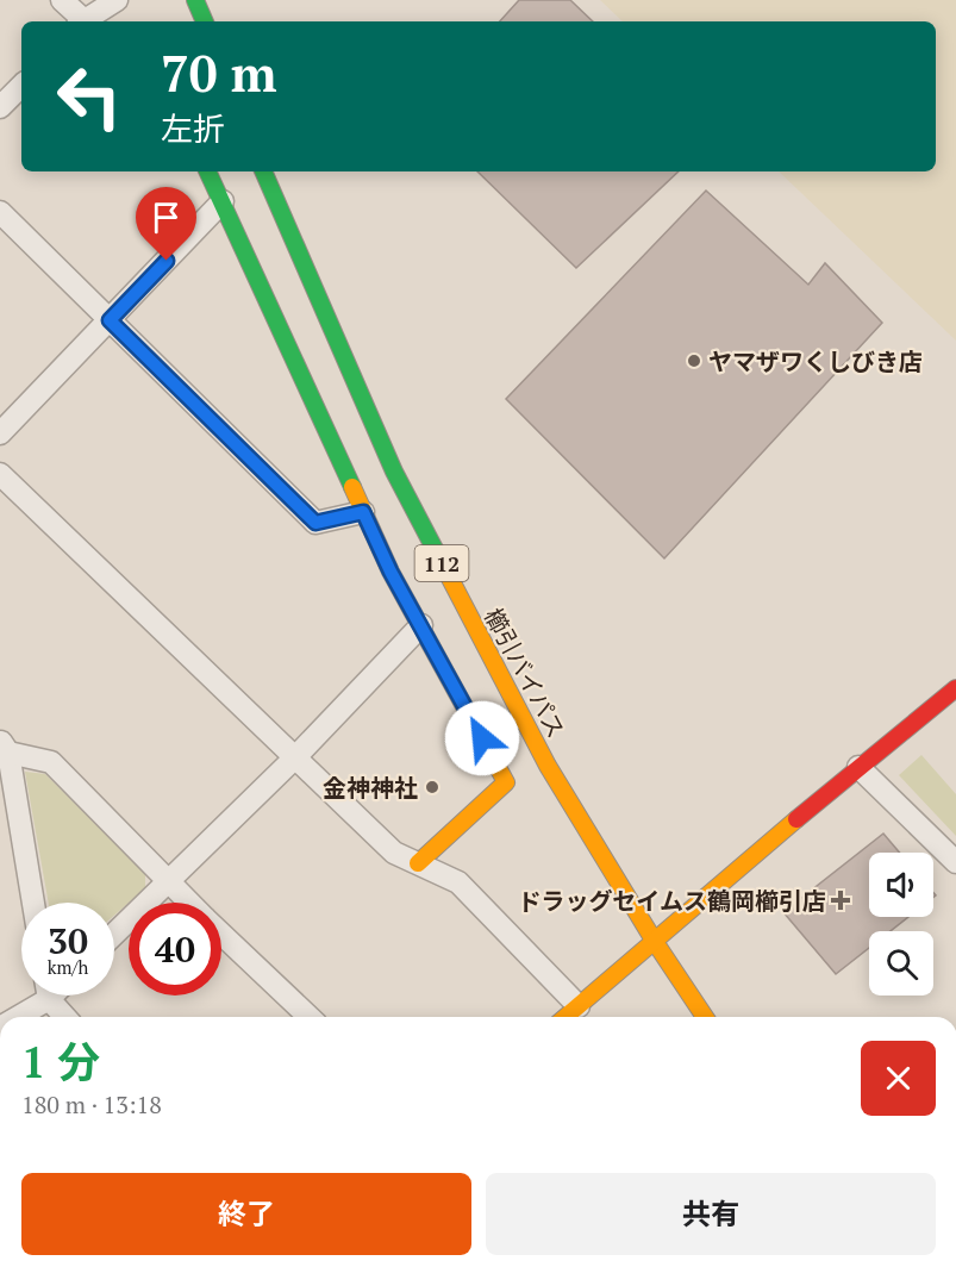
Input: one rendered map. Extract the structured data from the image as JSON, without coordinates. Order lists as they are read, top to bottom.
{
  "streets": {
    "main road": ["112", "櫛引バイパス"]
  },
  "places": {
    "other": ["ヤマザワくしびき店", "金神神社"],
    "health": ["ドラッグセイムス鶴岡櫛引店"]
  },
  "page": {
    "turn": ["70 m", "左折"],
    "speed": "30 km/h",
    "limit": "40",
    "heading": ["1 分", "180 m · 13:18"],
    "buttons": ["終了", "共有"]
  }
}
